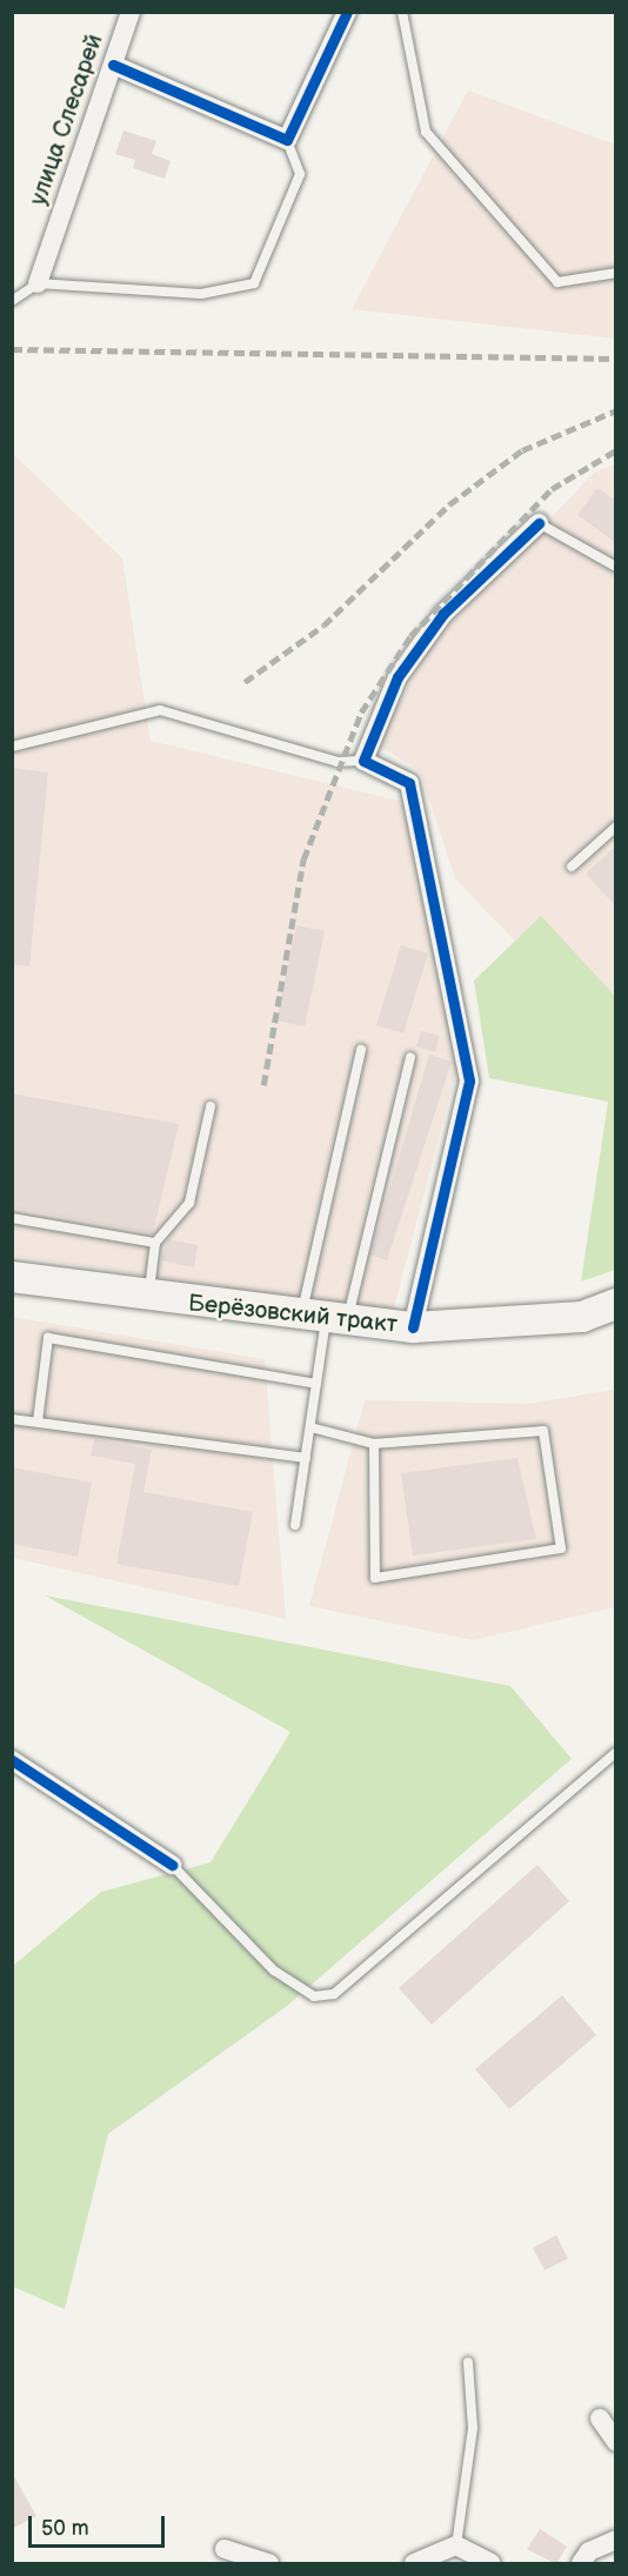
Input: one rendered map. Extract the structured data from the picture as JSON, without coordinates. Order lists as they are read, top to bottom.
{
  "streets": {
    "main road": ["Берёзовский тракт"],
    "street": ["улица Слесарей"]
  },
  "scale_bar": "50 m"
}
